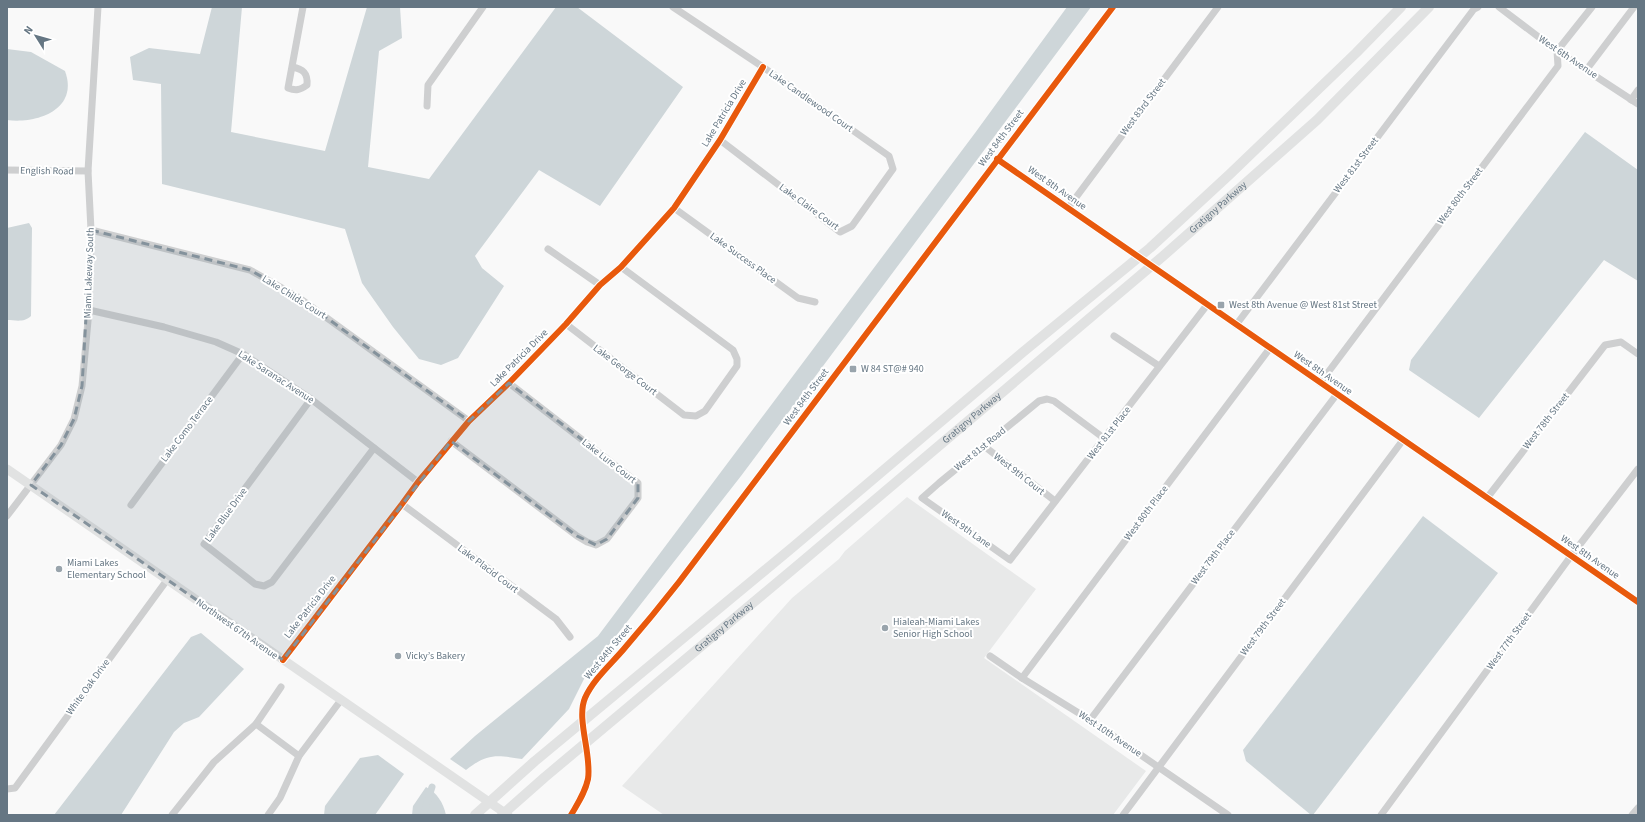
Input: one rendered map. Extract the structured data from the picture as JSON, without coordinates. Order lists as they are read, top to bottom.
{
  "streets": {
    "highway": ["Gratigny Parkway"],
    "main road": ["Northwest 67th Avenue"],
    "street": [
      "West 6th Avenue",
      "Lake Candlewood Court",
      "West 83rd Street",
      "Lake Patricia Drive",
      "West 84th Street",
      "West 81st Street",
      "English Road",
      "West 8th Avenue",
      "West 80th Street",
      "Lake Claire Court",
      "Lake Success Place",
      "Miami Lakeway South",
      "Lake Childs Court",
      "Lake George Court",
      "Lake Saranac Avenue",
      "West 78th Street",
      "Lake Como Terrace",
      "West 81st Place",
      "West 81st Road",
      "Lake Lure Court",
      "West 9th Court",
      "West 80th Place",
      "Lake Blue Drive",
      "West 9th Lane",
      "West 79th Place",
      "Lake Placid Court",
      "West 79th Street",
      "West 77th Street",
      "White Oak Drive",
      "West 10th Avenue"
    ]
  },
  "crossings": [
    ["West 6th Avenue", "West 80th Street"],
    ["Lake Candlewood Court", "Lake Patricia Drive"],
    ["Lake Candlewood Court", "Lake Claire Court"],
    ["West 83rd Street", "West 8th Avenue"],
    ["Lake Patricia Drive", "Lake Claire Court"],
    ["Lake Patricia Drive", "Lake Success Place"],
    ["Lake Patricia Drive", "Lake Childs Court"],
    ["Lake Patricia Drive", "Lake George Court"],
    ["Lake Patricia Drive", "Lake Saranac Avenue"],
    ["Lake Patricia Drive", "Lake Lure Court"],
    ["Lake Patricia Drive", "Lake Placid Court"],
    ["Lake Patricia Drive", "Northwest 67th Avenue"],
    ["West 84th Street", "West 8th Avenue"],
    ["West 81st Street", "West 8th Avenue"],
    ["English Road", "Miami Lakeway South"],
    ["West 8th Avenue", "West 80th Street"],
    ["West 8th Avenue", "West 78th Street"],
    ["West 8th Avenue", "West 81st Place"],
    ["West 8th Avenue", "West 80th Place"],
    ["West 8th Avenue", "West 79th Place"],
    ["West 8th Avenue", "West 79th Street"],
    ["West 8th Avenue", "West 77th Street"],
    ["Miami Lakeway South", "Lake Childs Court"],
    ["Miami Lakeway South", "Lake Saranac Avenue"],
    ["Miami Lakeway South", "Northwest 67th Avenue"],
    ["Lake Saranac Avenue", "Lake Como Terrace"],
    ["Lake Saranac Avenue", "Lake Blue Drive"],
    ["West 81st Place", "West 81st Road"],
    ["West 81st Place", "West 9th Court"],
    ["West 81st Place", "West 9th Lane"],
    ["West 81st Road", "West 9th Court"],
    ["West 81st Road", "West 9th Lane"],
    ["West 80th Place", "West 10th Avenue"],
    ["West 79th Place", "West 10th Avenue"],
    ["West 79th Street", "West 10th Avenue"],
    ["Northwest 67th Avenue", "White Oak Drive"]
  ],
  "places": {
    "transit": ["West 8th Avenue @ West 81st Street", "W 84 ST@# 940"],
    "other": ["Miami Lakes Elementary School", "Hialeah-Miami Lakes Senior High School", "Vicky’s Bakery"]
  },
  "north": "top left"
}
